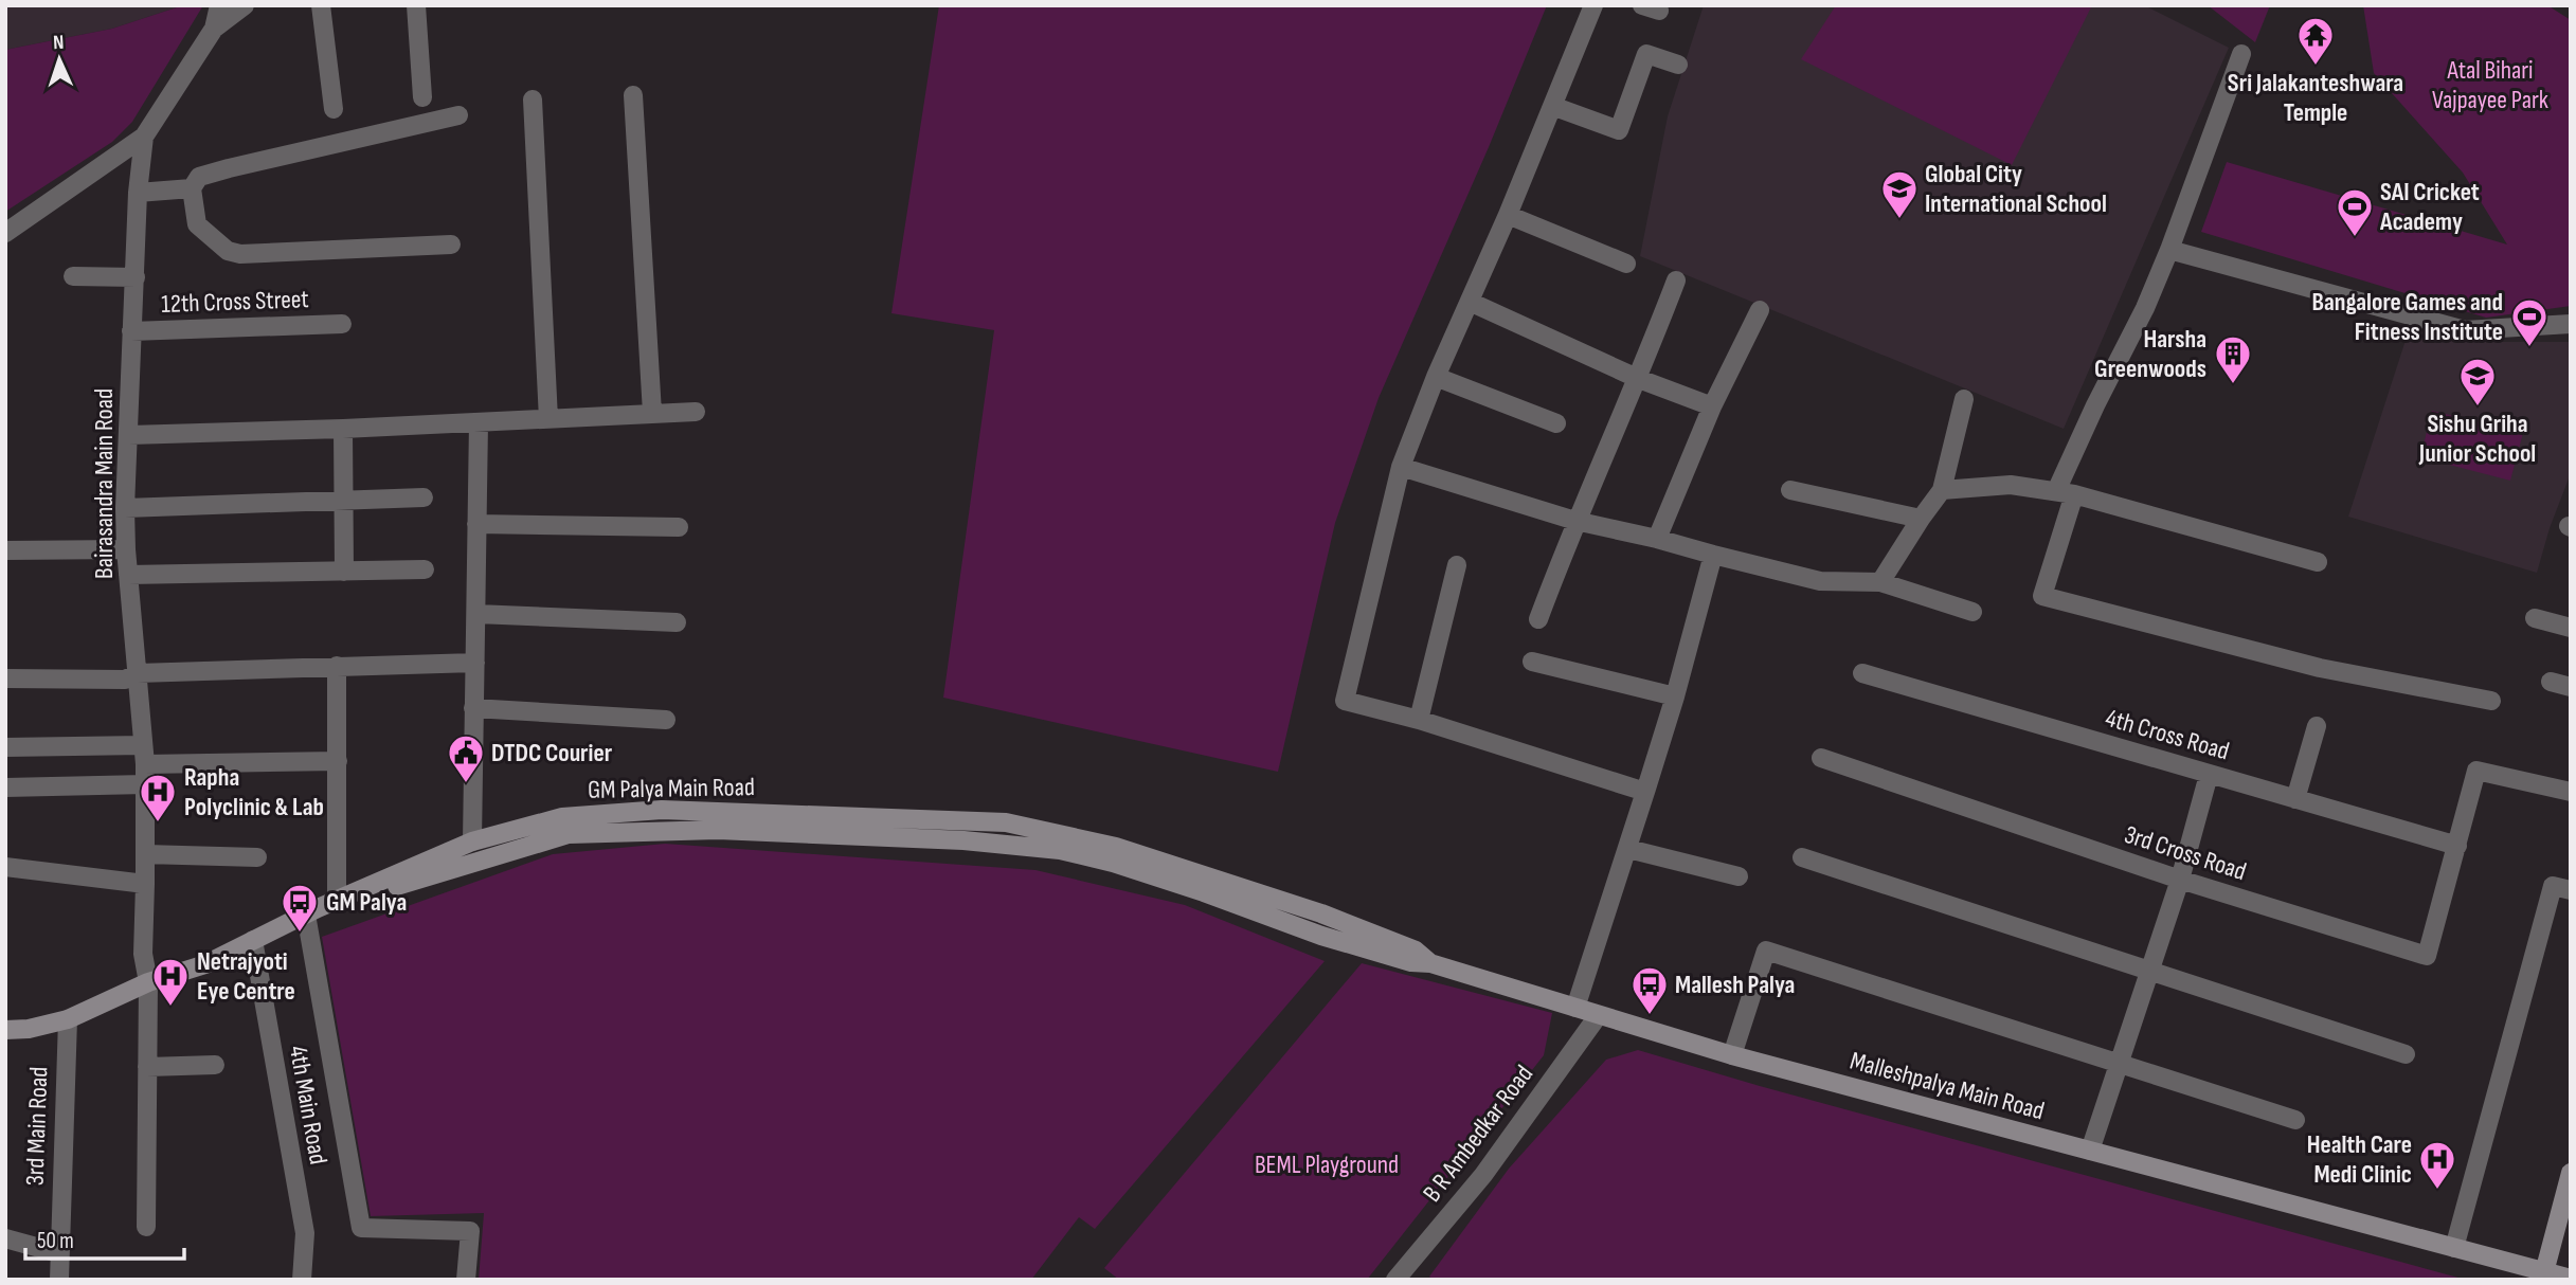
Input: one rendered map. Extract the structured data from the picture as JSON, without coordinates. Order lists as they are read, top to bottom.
{
  "streets": {
    "main road": ["GM Palya Main Road", "Malleshpalya Main Road"],
    "street": [
      "12th Cross Street",
      "Bairasandra Main Road",
      "4th Cross Road",
      "3rd Cross Road",
      "4th Main Road",
      "3rd Main Road",
      "B R Ambedkar Road"
    ]
  },
  "crossings": [
    ["12th Cross Street", "Bairasandra Main Road"],
    ["Bairasandra Main Road", "GM Palya Main Road"],
    ["4th Cross Road", "3rd Cross Road"],
    ["GM Palya Main Road", "Malleshpalya Main Road"],
    ["GM Palya Main Road", "4th Main Road"],
    ["GM Palya Main Road", "3rd Main Road"],
    ["Malleshpalya Main Road", "B R Ambedkar Road"]
  ],
  "parks": ["Atal Bihari Vajpayee Park", "BEML Playground"],
  "places": {
    "temple": ["Sri Jalakanteshwara Temple"],
    "school or university": ["Global City International School", "Sishu Griha Junior School"],
    "sports": ["SAI Cricket Academy", "Bangalore Games and Fitness Institute"],
    "building": ["Harsha Greenwoods"],
    "public building": ["DTDC Courier"],
    "hospital": ["Rapha Polyclinic & Lab", "Netrajyoti Eye Centre", "Health Care Medi Clinic"],
    "bus stop": ["GM Palya", "Mallesh Palya"]
  },
  "scale_bar": "50 m",
  "north": "top"
}
